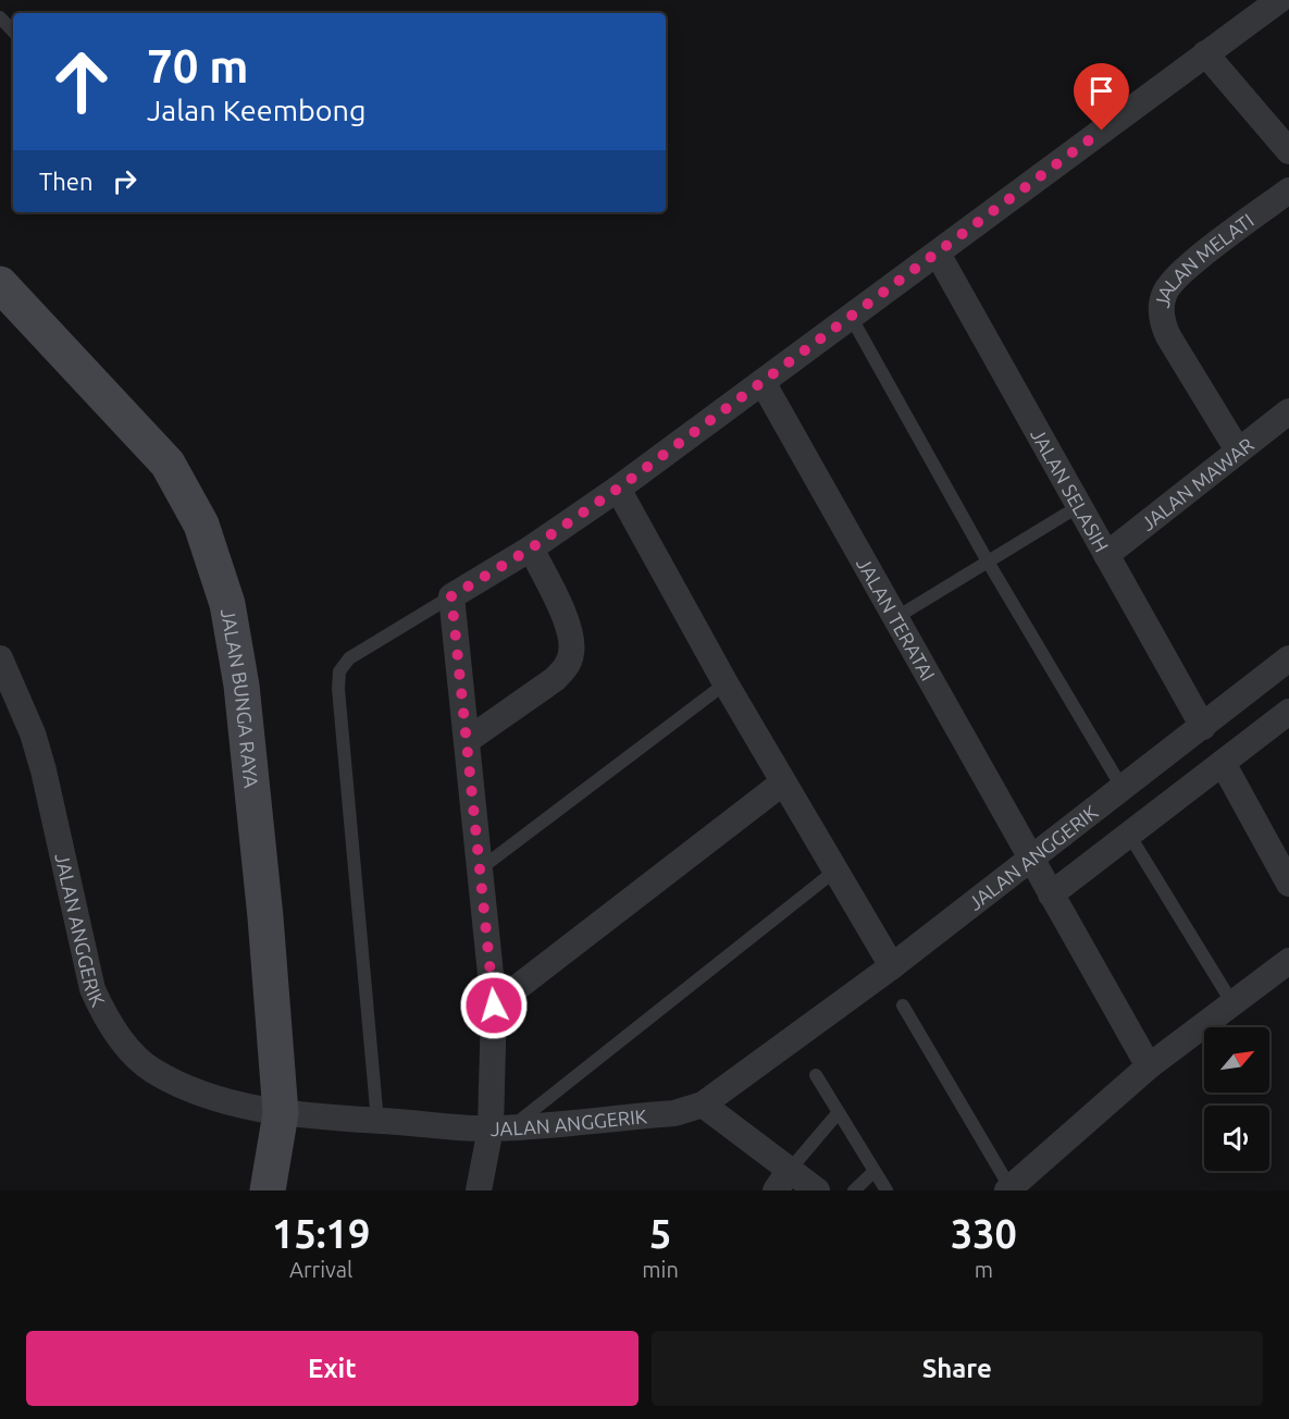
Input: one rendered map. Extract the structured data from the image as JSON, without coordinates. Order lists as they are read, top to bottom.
{
  "streets": {
    "street": [
      "JALAN MELATI",
      "JALAN MAWAR",
      "JALAN SELASIH",
      "JALAN TERATAI",
      "JALAN BUNGA RAYA",
      "JALAN ANGGERIK"
    ]
  },
  "crossings": [
    ["JALAN MELATI", "JALAN MAWAR"],
    ["JALAN MAWAR", "JALAN SELASIH"],
    ["JALAN SELASIH", "JALAN ANGGERIK"],
    ["JALAN TERATAI", "JALAN ANGGERIK"],
    ["JALAN BUNGA RAYA", "JALAN ANGGERIK"]
  ],
  "north": "top right",
  "page": {
    "turn": ["70 m", "Jalan Keembong"],
    "then": "Then",
    "eta": [
      "15:19",
      "Arrival",
      "5",
      "min",
      "330",
      "m"
    ],
    "buttons": ["Exit", "Share"]
  }
}
